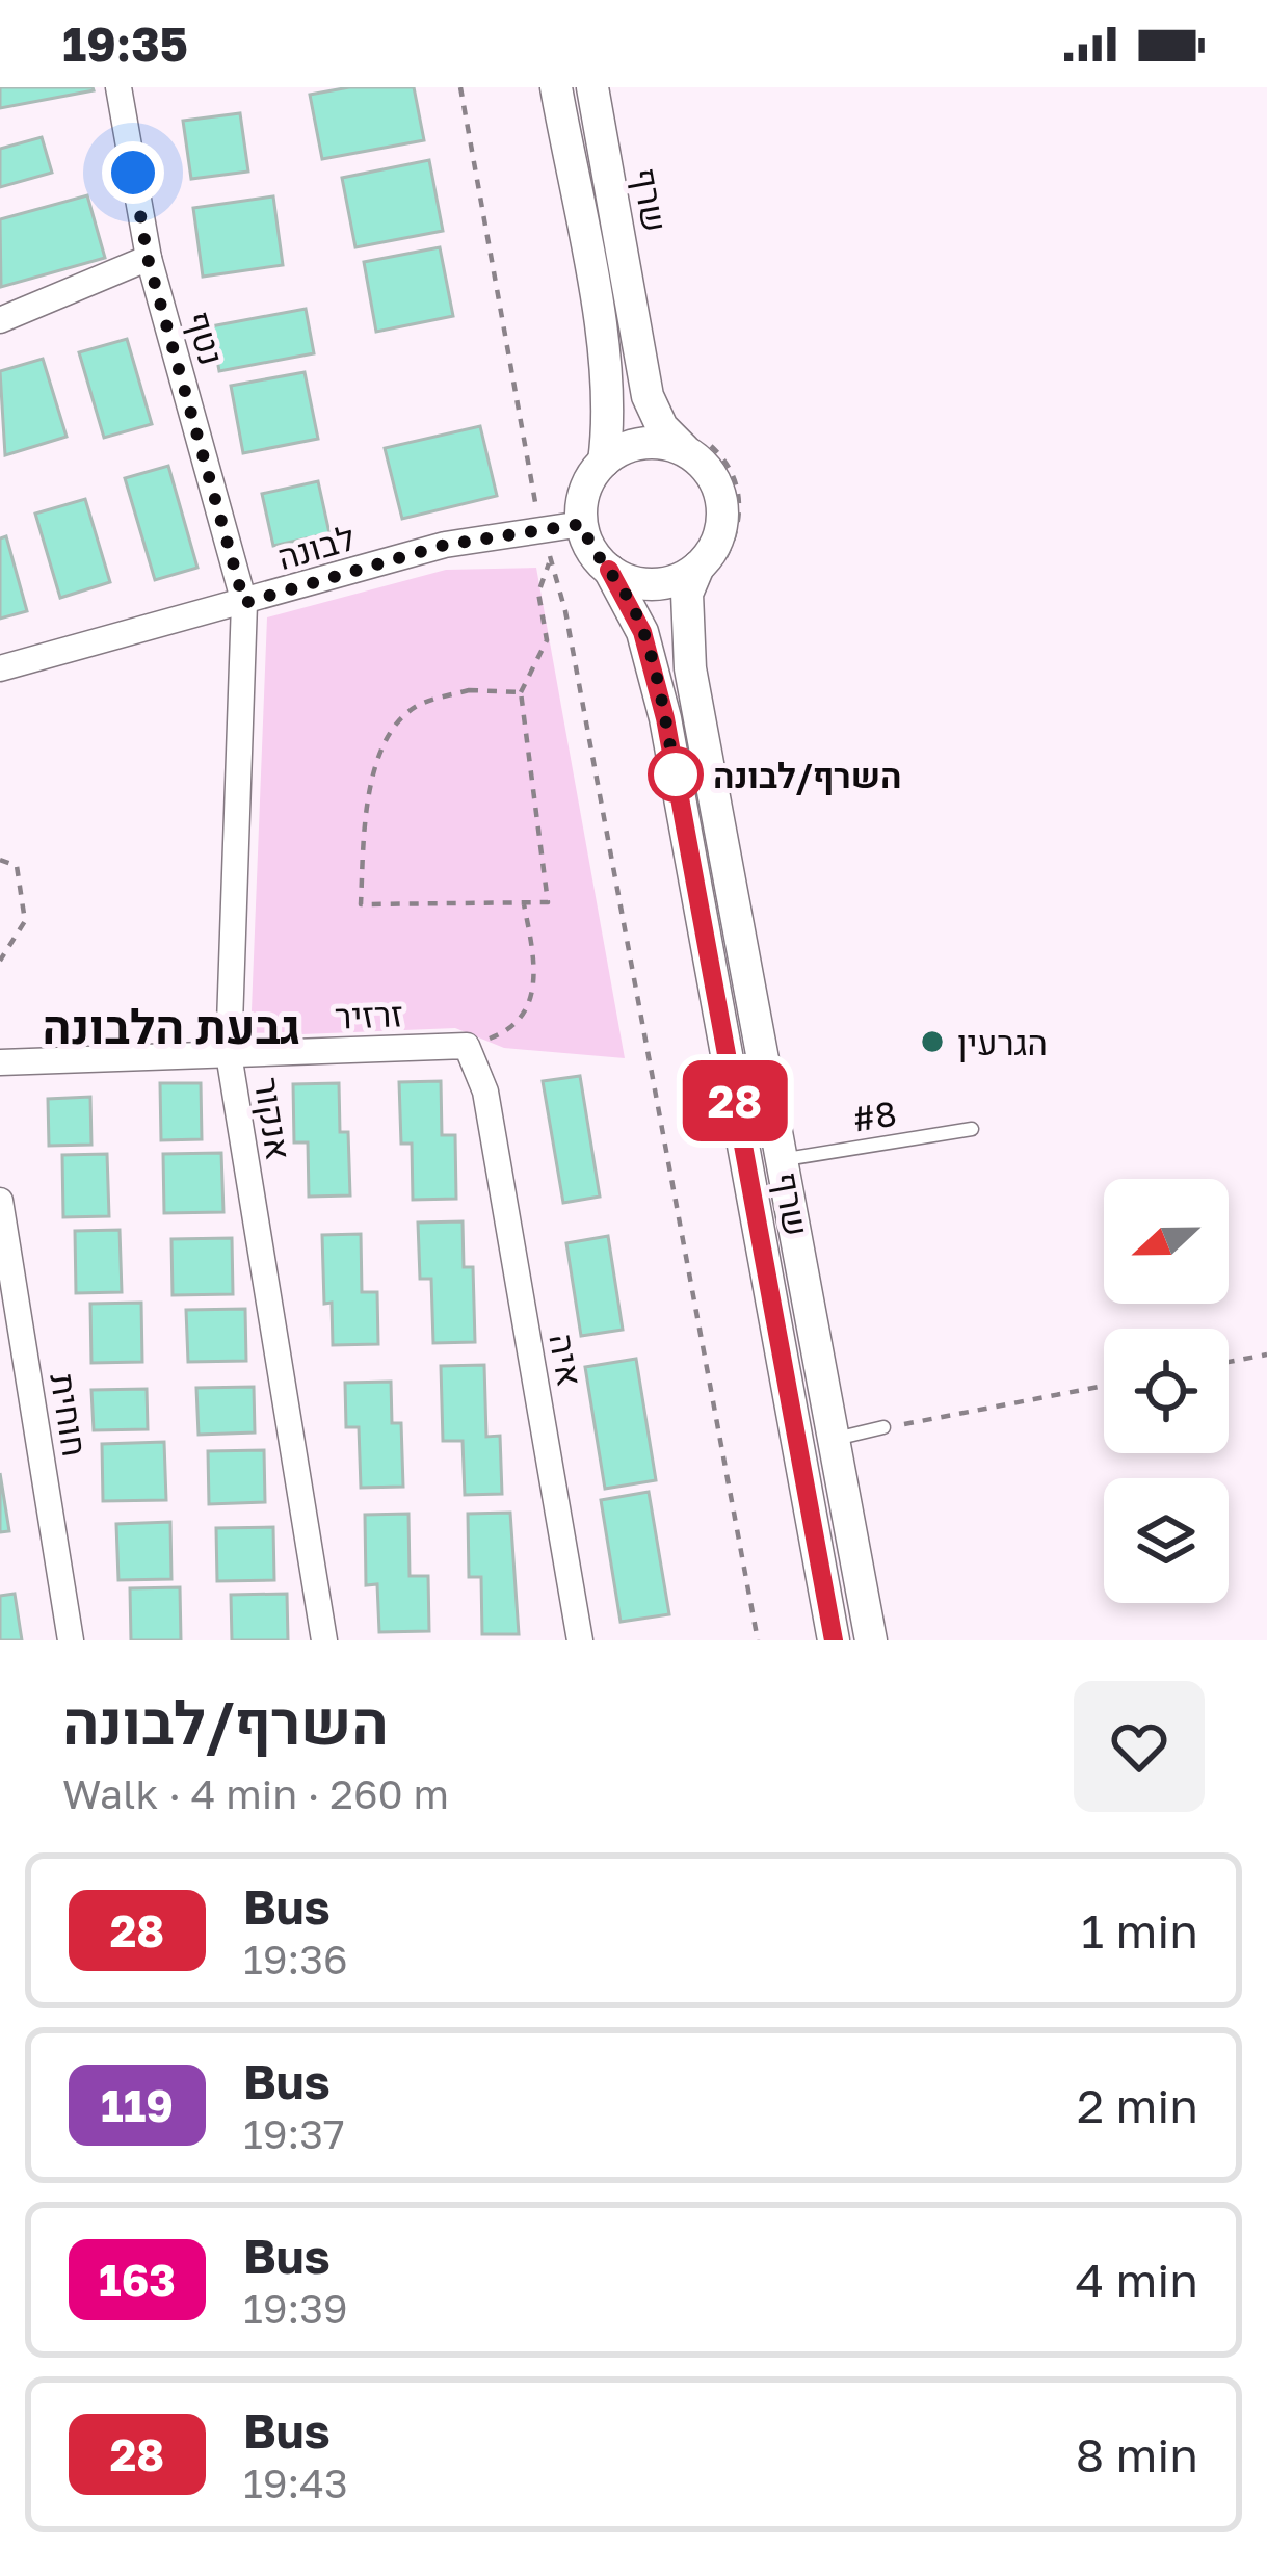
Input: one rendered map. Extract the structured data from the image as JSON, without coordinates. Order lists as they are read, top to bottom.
{
  "streets": {
    "street": [
      "שרף",
      "נטף",
      "לבונה",
      "זרזיר",
      "אנקור",
      "איה",
      "חוחית"
    ],
    "lane": ["#8"]
  },
  "crossings": [
    ["שרף", "לבונה"],
    ["שרף", "#8"],
    ["נטף", "לבונה"],
    ["נטף", "אנקור"],
    ["לבונה", "אנקור"],
    ["זרזיר", "אנקור"],
    ["זרזיר", "איה"]
  ],
  "districts": ["גבעת הלבונה"],
  "places": ["השרף/לבונה", "הגרעין"],
  "lines": ["bus line 28"],
  "north": "left",
  "page": {
    "status": "19:35",
    "on_map": "28",
    "heading": ["השרף/לבונה", "Walk · 4 min · 260 m"],
    "list": [
      {
        "mark": "28",
        "name": "Bus",
        "note": "19:36",
        "value": "1 min"
      },
      {
        "mark": "119",
        "name": "Bus",
        "note": "19:37",
        "value": "2 min"
      },
      {
        "mark": "163",
        "name": "Bus",
        "note": "19:39",
        "value": "4 min"
      },
      {
        "mark": "28",
        "name": "Bus",
        "note": "19:43",
        "value": "8 min"
      }
    ]
  }
}
